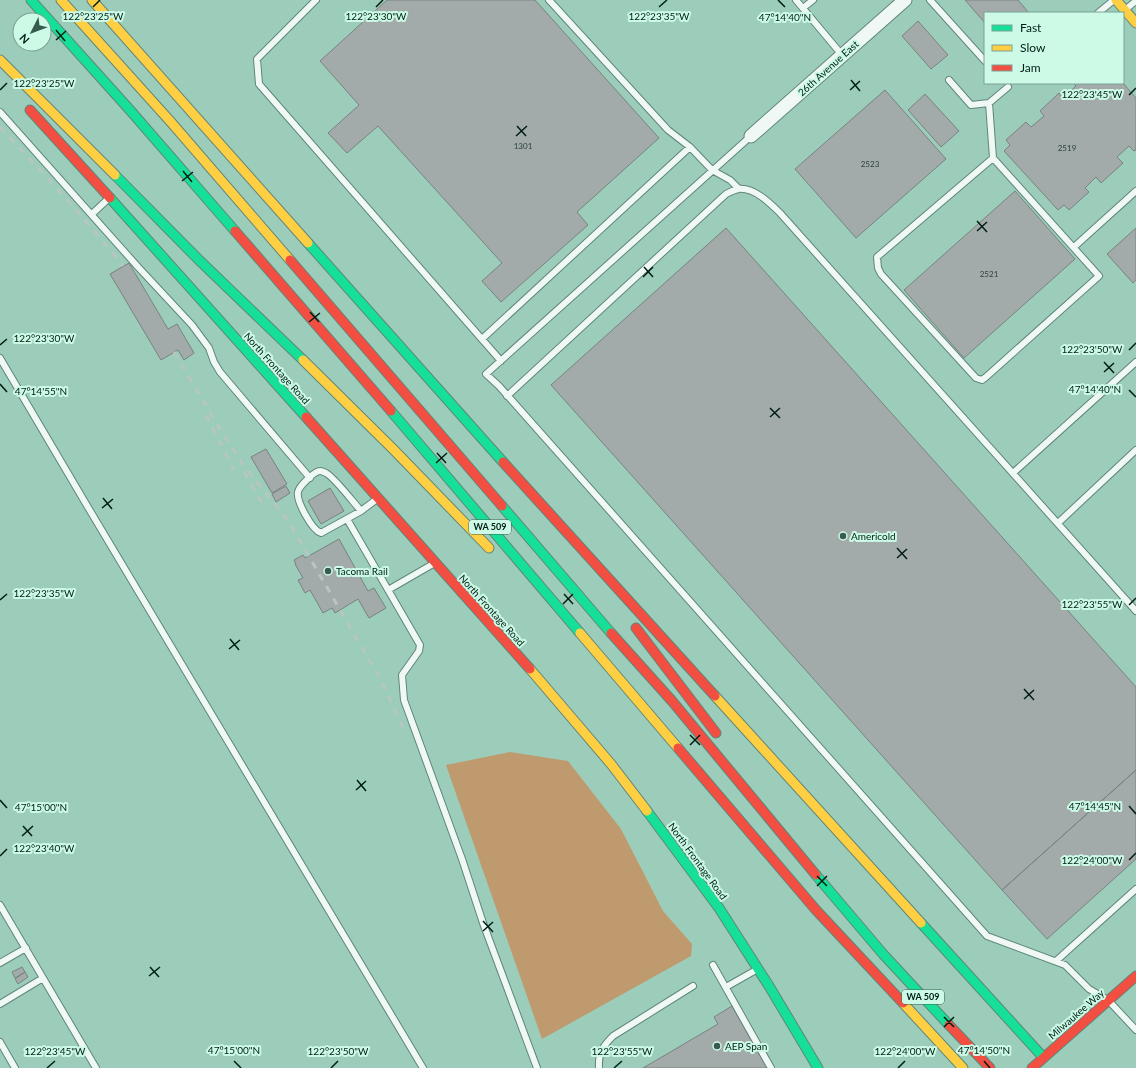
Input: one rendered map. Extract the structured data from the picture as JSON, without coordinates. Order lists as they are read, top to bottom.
{
  "streets": {
    "main road": ["North Frontage Road", "WA 509", "Milwaukee Way"],
    "street": ["26th Avenue East"]
  },
  "places": ["Americold", "Tacoma Rail", "AEP Span"],
  "house_numbers": [
    "1301",
    "2519",
    "2523",
    "2521"
  ],
  "legend": ["Fast", "Slow", "Jam"],
  "north": "bottom left",
  "coordinates": [
    "122°23'25\"W",
    "122°23'30\"W",
    "122°23'35\"W",
    "47°14'40\"N",
    "122°23'45\"W",
    "122°23'50\"W",
    "47°14'55\"N",
    "122°23'55\"W",
    "47°14'45\"N",
    "47°15'00\"N",
    "122°23'40\"W",
    "122°24'00\"W",
    "47°14'50\"N"
  ]
}
